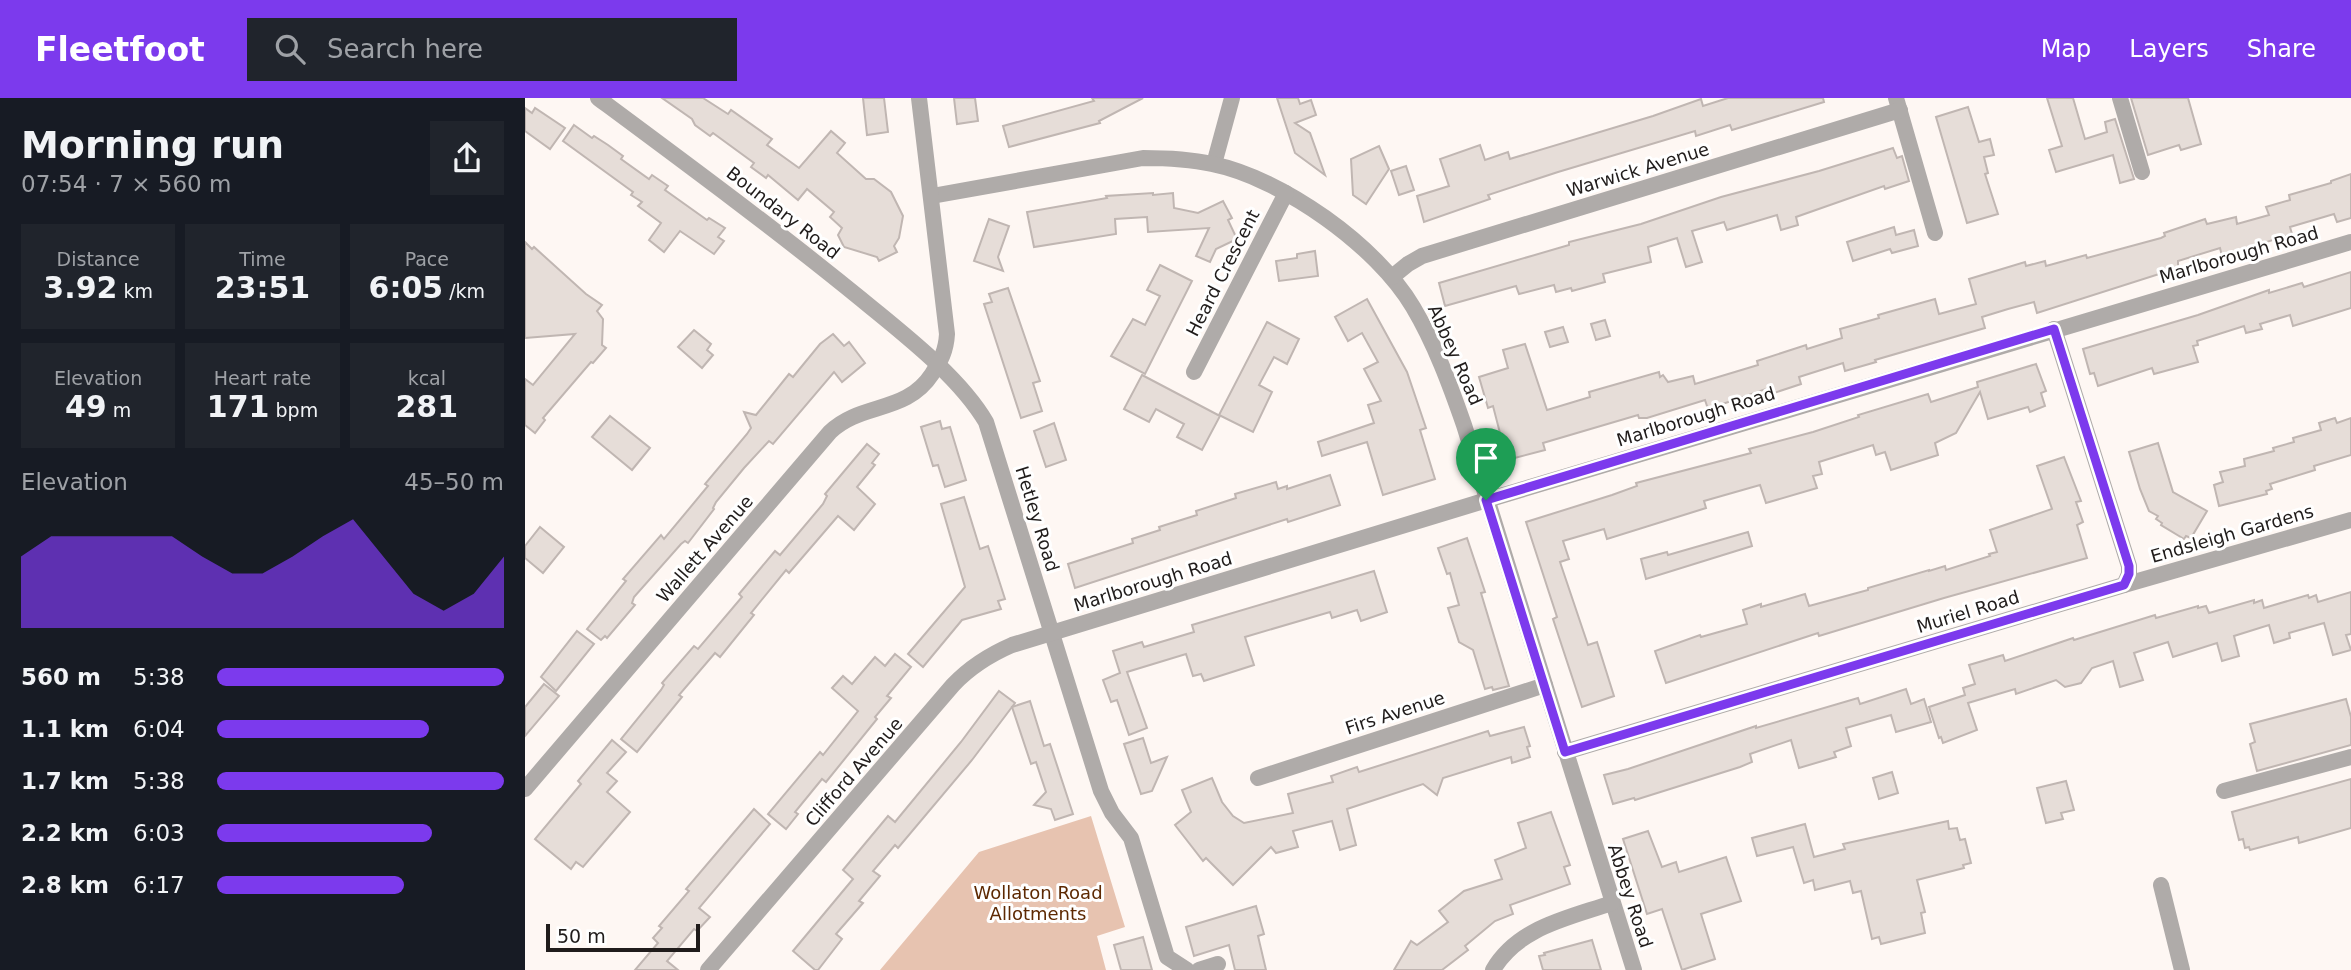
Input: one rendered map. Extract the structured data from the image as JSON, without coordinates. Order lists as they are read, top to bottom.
{
  "streets": {
    "street": [
      "Warwick Avenue",
      "Boundary Road",
      "Marlborough Road",
      "Heard Crescent",
      "Abbey Road",
      "Hetley Road",
      "Endsleigh Gardens",
      "Wallett Avenue",
      "Muriel Road",
      "Firs Avenue",
      "Clifford Avenue"
    ]
  },
  "crossings": [
    ["Warwick Avenue", "Abbey Road"],
    ["Boundary Road", "Hetley Road"],
    ["Boundary Road", "Wallett Avenue"],
    ["Marlborough Road", "Abbey Road"],
    ["Marlborough Road", "Hetley Road"],
    ["Marlborough Road", "Clifford Avenue"],
    ["Heard Crescent", "Abbey Road"],
    ["Abbey Road", "Muriel Road"],
    ["Abbey Road", "Firs Avenue"],
    ["Hetley Road", "Wallett Avenue"],
    ["Hetley Road", "Clifford Avenue"],
    ["Endsleigh Gardens", "Muriel Road"]
  ],
  "parks": ["Wollaton Road Allotments"],
  "scale_bar": "50 m",
  "page": {
    "header": "Fleetfoot",
    "search": "Search here",
    "nav": ["Map", "Layers", "Share"],
    "heading": ["Morning run", "07:54 · 7 × 560 m"],
    "stats": [
      ["Distance", "3.92 km"],
      ["Time", "23:51"],
      ["Pace", "6:05 /km"],
      ["Elevation", "49 m"],
      ["Heart rate", "171 bpm"],
      ["kcal", "281"]
    ],
    "chart": ["Elevation", "45–50 m"],
    "list": [
      {
        "name": "560 m",
        "note": "5:38"
      },
      {
        "name": "1.1 km",
        "note": "6:04"
      },
      {
        "name": "1.7 km",
        "note": "5:38"
      },
      {
        "name": "2.2 km",
        "note": "6:03"
      },
      {
        "name": "2.8 km",
        "note": "6:17"
      }
    ],
    "scale": "50 m"
  }
}
